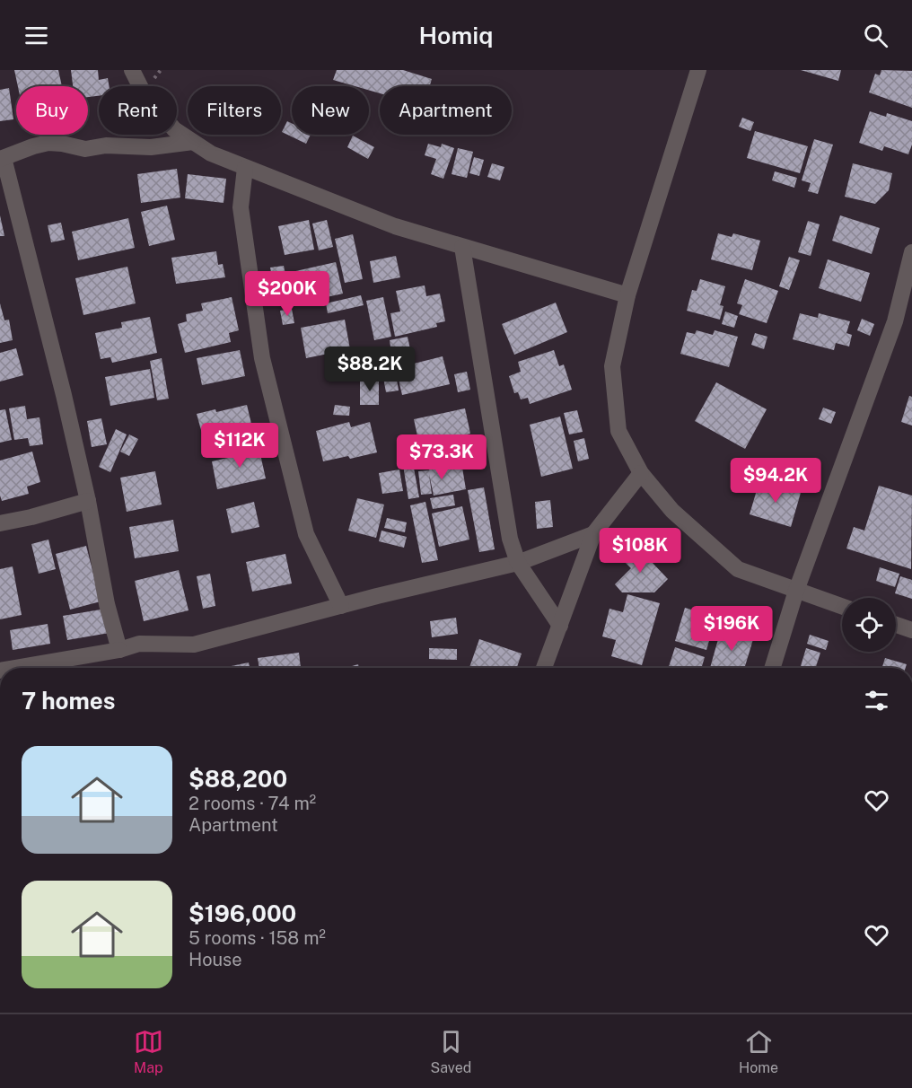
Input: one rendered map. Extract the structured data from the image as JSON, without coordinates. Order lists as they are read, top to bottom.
{
  "page": {
    "header": "Homiq",
    "chip": [
      "Buy",
      "Rent",
      "Filters",
      "New",
      "Apartment"
    ],
    "price": [
      "$200K",
      "$88.2K",
      "$112K",
      "$73.3K",
      "$94.2K",
      "$108K",
      "$196K"
    ],
    "heading": "7 homes",
    "list": [
      {
        "name": "$88,200",
        "note": "2 rooms · 74 m² · Apartment"
      },
      {
        "name": "$196,000",
        "note": "5 rooms · 158 m² · House"
      }
    ],
    "tabs": ["Map", "Saved", "Home"]
  }
}
